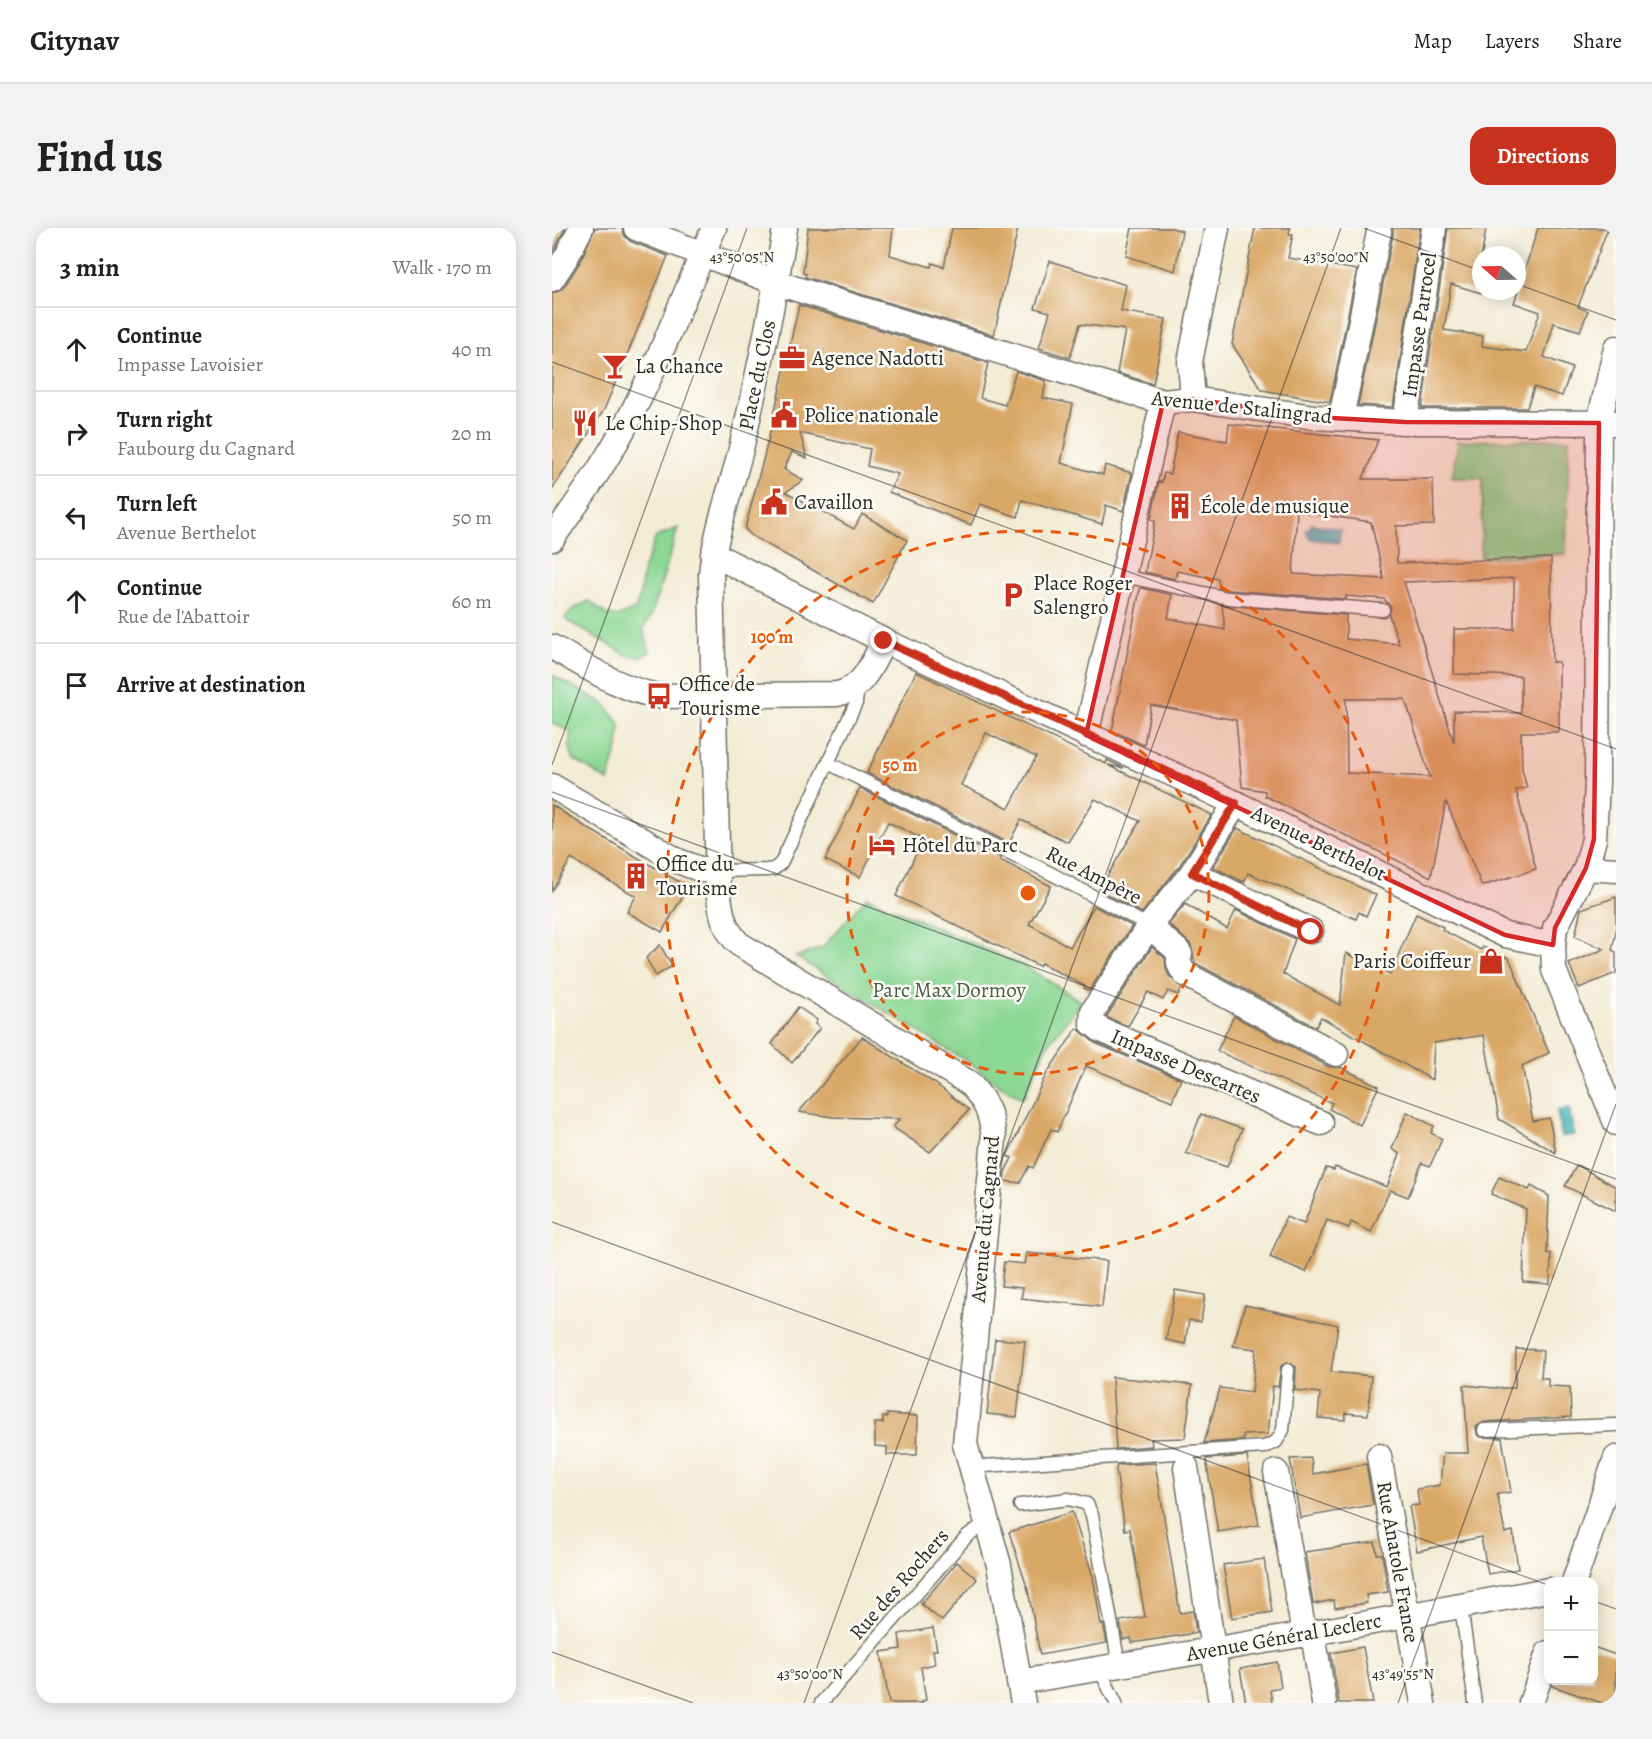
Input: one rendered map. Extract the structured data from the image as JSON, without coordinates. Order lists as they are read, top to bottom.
{
  "streets": {
    "street": [
      "Impasse Parrocel",
      "Place du Clos",
      "Avenue de Stalingrad",
      "Avenue Berthelot",
      "Impasse Descartes",
      "Avenue du Cagnard",
      "Rue Anatole France",
      "Avenue Général Leclerc"
    ],
    "lane": ["Rue Ampère", "Rue des Rochers"]
  },
  "crossings": [
    ["Impasse Parrocel", "Avenue de Stalingrad"],
    ["Place du Clos", "Avenue de Stalingrad"],
    ["Place du Clos", "Avenue Berthelot"],
    ["Place du Clos", "Avenue du Cagnard"],
    ["Rue Ampère", "Impasse Descartes"],
    ["Avenue du Cagnard", "Rue des Rochers"],
    ["Avenue du Cagnard", "Avenue Général Leclerc"],
    ["Rue Anatole France", "Avenue Général Leclerc"]
  ],
  "parks": ["Parc Max Dormoy"],
  "places": {
    "office": ["Agence Nadotti"],
    "bar": ["La Chance"],
    "public building": ["Police nationale", "Cavaillon"],
    "restaurant": ["Le Chip-Shop"],
    "building": ["École de musique", "Office du Tourisme"],
    "parking": ["Place Roger Salengro"],
    "bus stop": ["Office de Tourisme"],
    "hotel": ["Hôtel du Parc"],
    "shop": ["Paris Coiffeur"]
  },
  "north": "left",
  "page": {
    "header": "Citynav",
    "nav": ["Map", "Layers", "Share"],
    "buttons": "Directions",
    "title": "Find us",
    "heading": ["3 min", "Walk · 170 m"],
    "list": [
      ["Continue", "Impasse Lavoisier", "40 m"],
      ["Turn right", "Faubourg du Cagnard", "20 m"],
      ["Turn left", "Avenue Berthelot", "50 m"],
      ["Continue", "Rue de l'Abattoir", "60 m"],
      "Arrive at destination"
    ],
    "map_buttons": ["+", "−"]
  },
  "coordinates": ["43°50'05\"N", "43°50'00\"N", "43°49'55\"N"],
  "rings": ["100 m", "50 m"]
}
